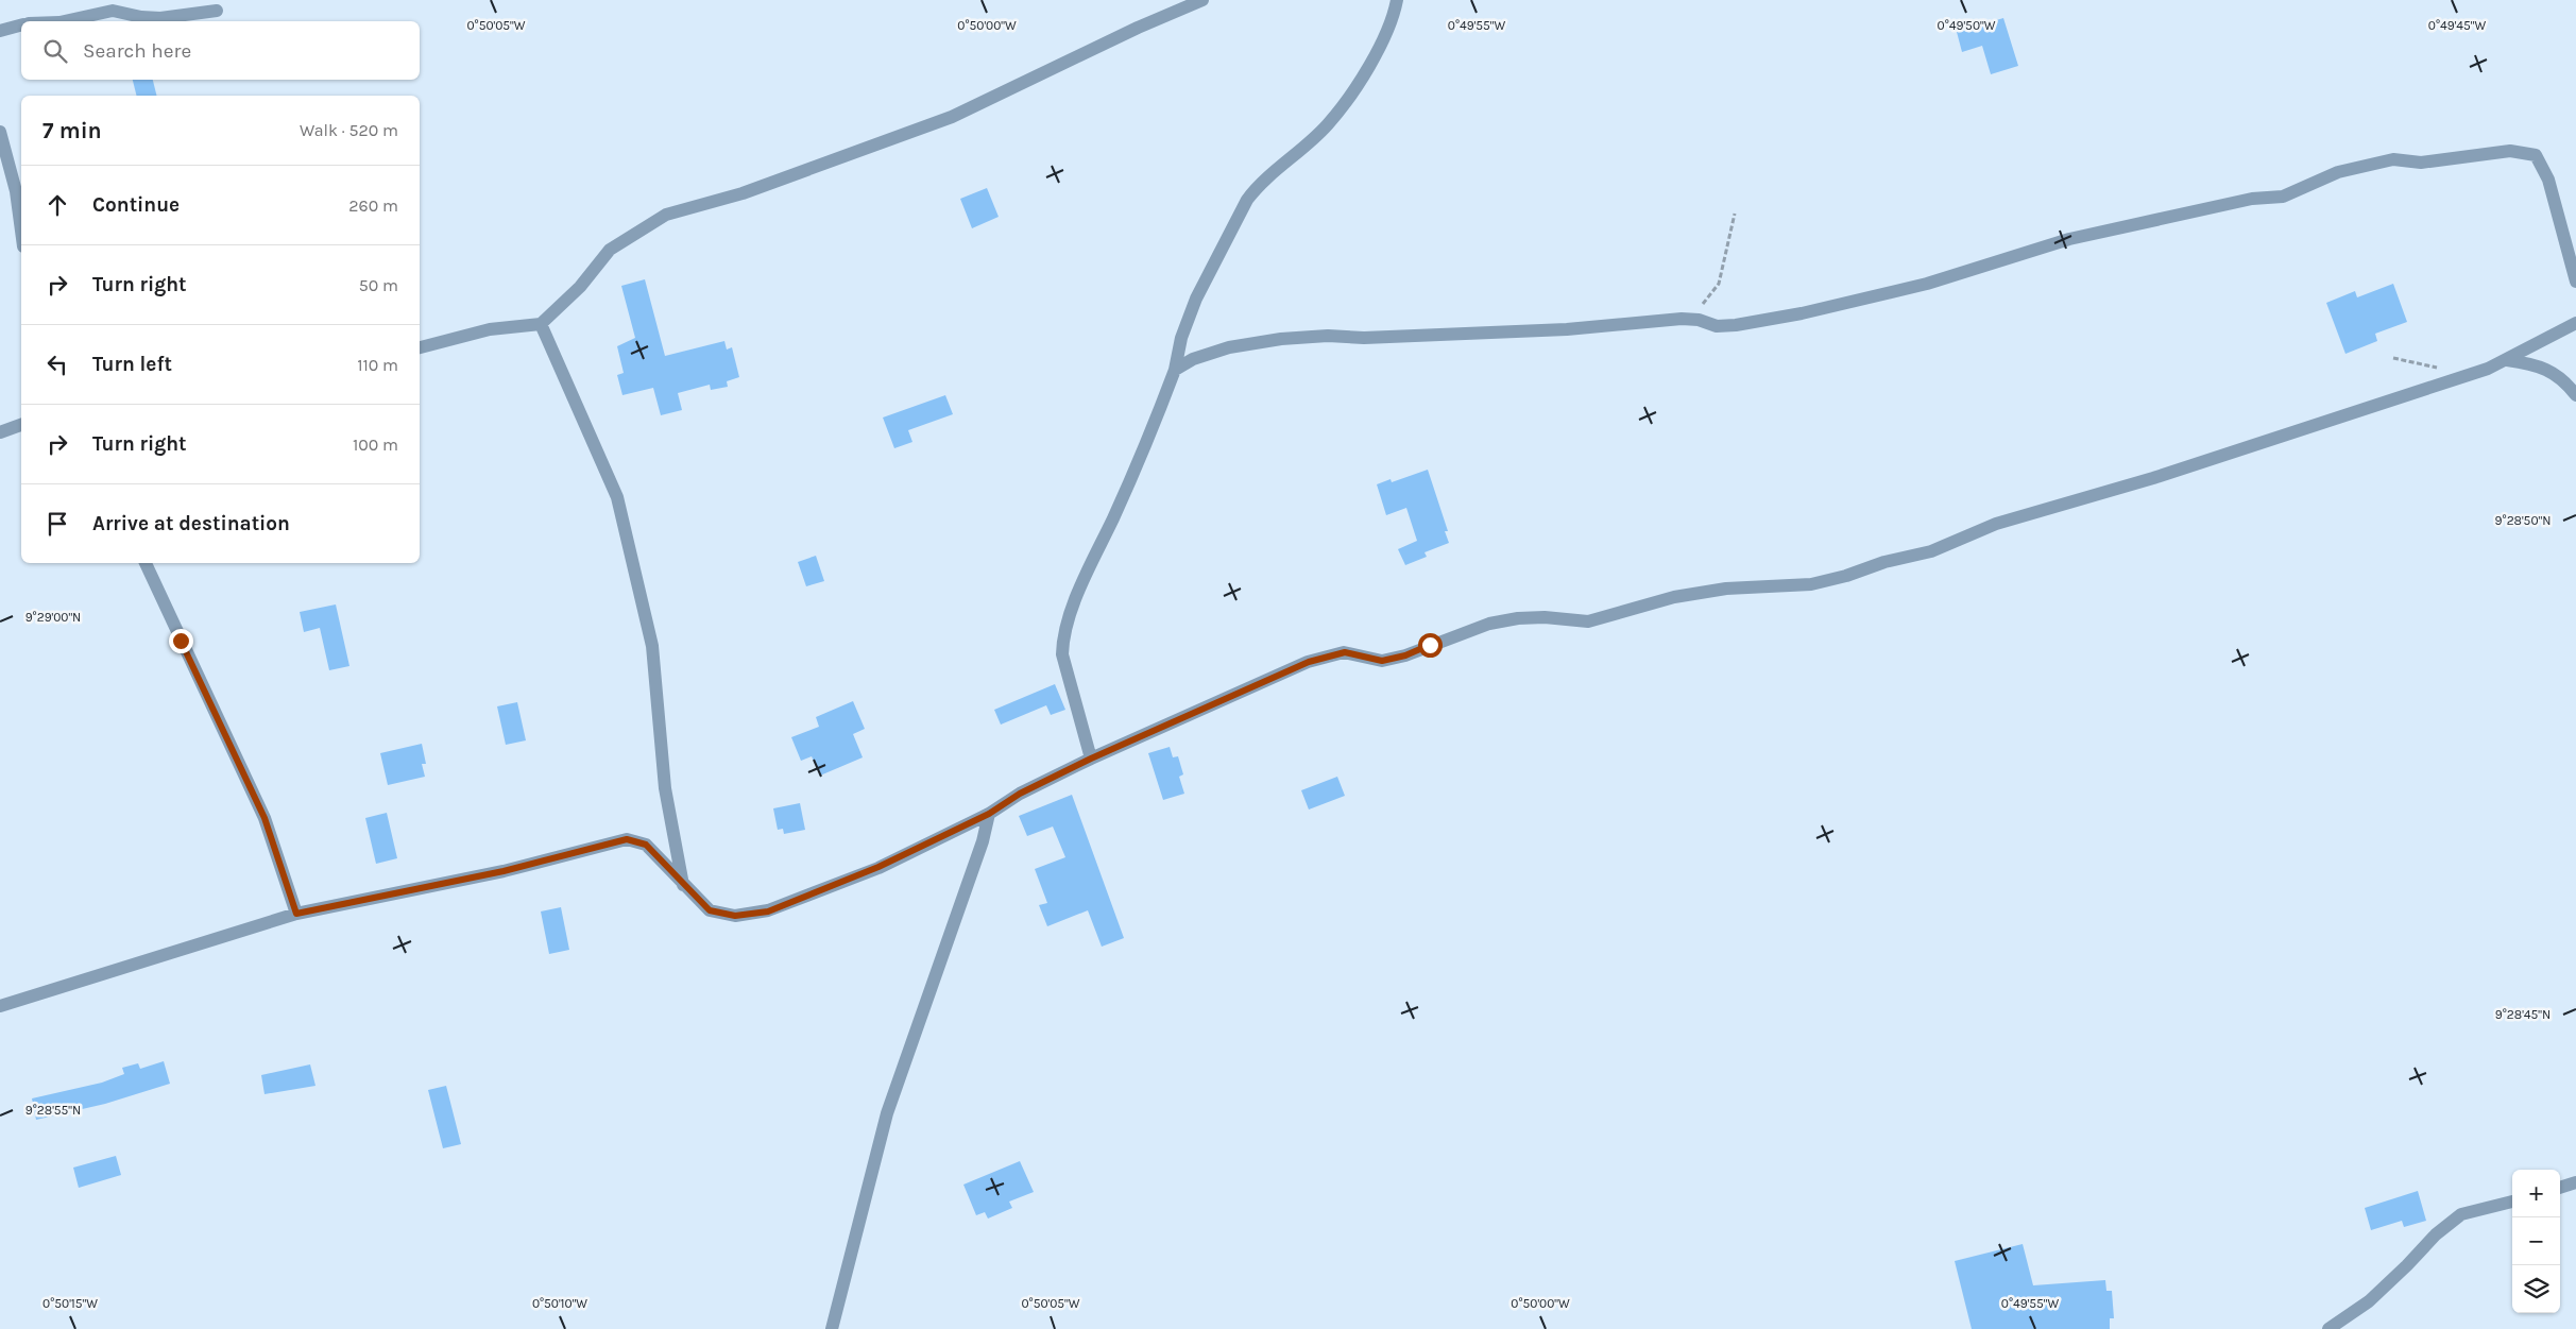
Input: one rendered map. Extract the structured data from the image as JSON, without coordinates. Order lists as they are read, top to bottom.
{
  "page": {
    "search": "Search here",
    "heading": ["7 min", "Walk · 520 m"],
    "list": [
      ["Continue", "260 m"],
      ["Turn right", "50 m"],
      ["Turn left", "110 m"],
      ["Turn right", "100 m"],
      "Arrive at destination"
    ],
    "map_buttons": ["+", "−"]
  },
  "coordinates": [
    "0°50'05\"W",
    "0°50'00\"W",
    "0°49'55\"W",
    "0°49'50\"W",
    "0°49'45\"W",
    "9°28'50\"N",
    "9°29'00\"N",
    "9°28'45\"N",
    "9°28'55\"N",
    "0°50'15\"W",
    "0°50'10\"W"
  ]
}
